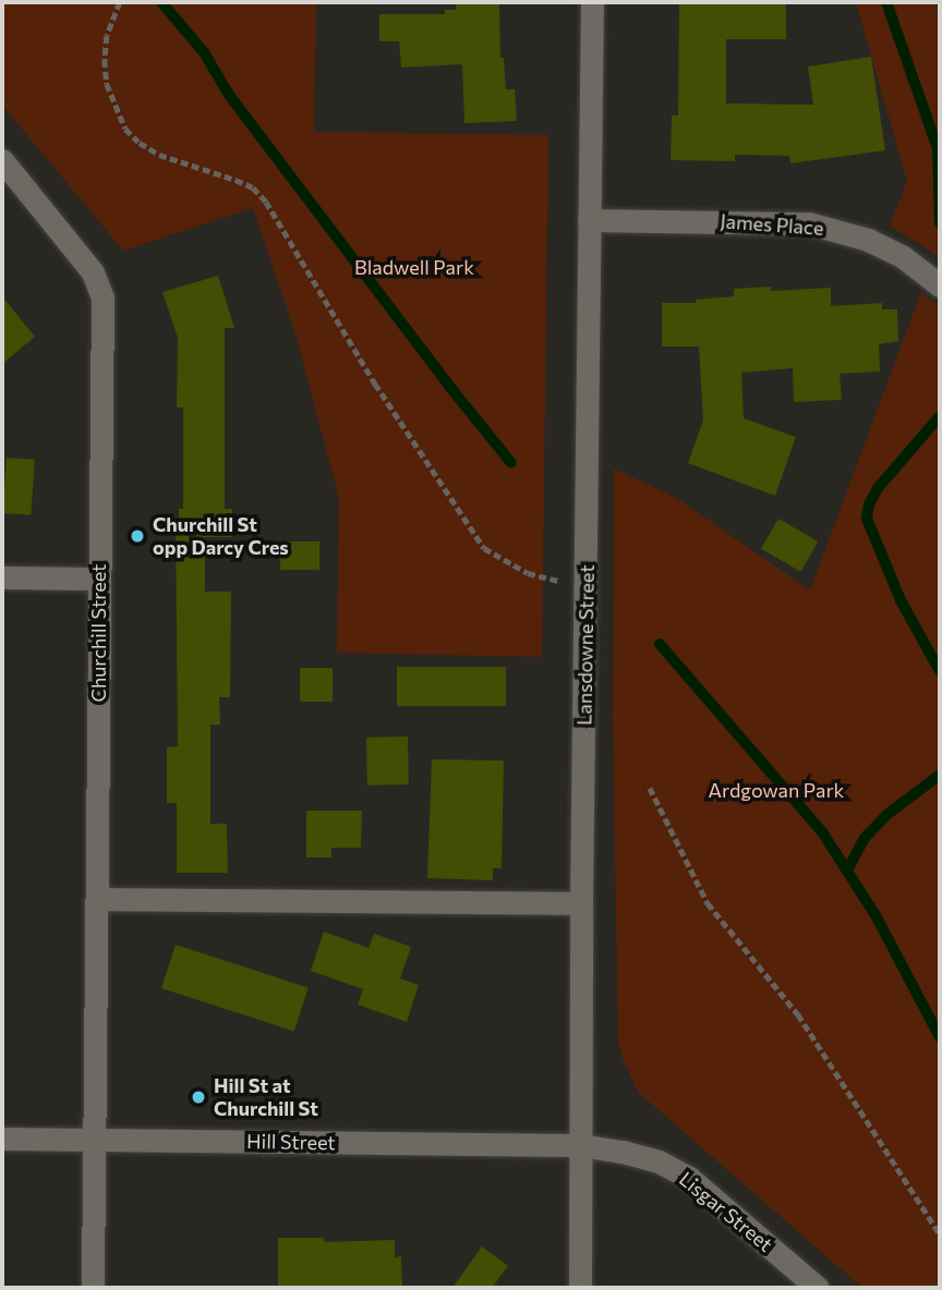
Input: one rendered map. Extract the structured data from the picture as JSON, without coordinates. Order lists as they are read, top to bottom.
{
  "streets": {
    "street": [
      "James Place",
      "Churchill Street",
      "Lansdowne Street",
      "Hill Street",
      "Lisgar Street"
    ]
  },
  "crossings": [
    ["James Place", "Lansdowne Street"],
    ["Churchill Street", "Hill Street"],
    ["Lansdowne Street", "Hill Street"],
    ["Lansdowne Street", "Lisgar Street"],
    ["Hill Street", "Lisgar Street"]
  ],
  "parks": ["Bladwell Park", "Ardgowan Park"],
  "places": ["Churchill St opp Darcy Cres", "Hill St at Churchill St"]
}
